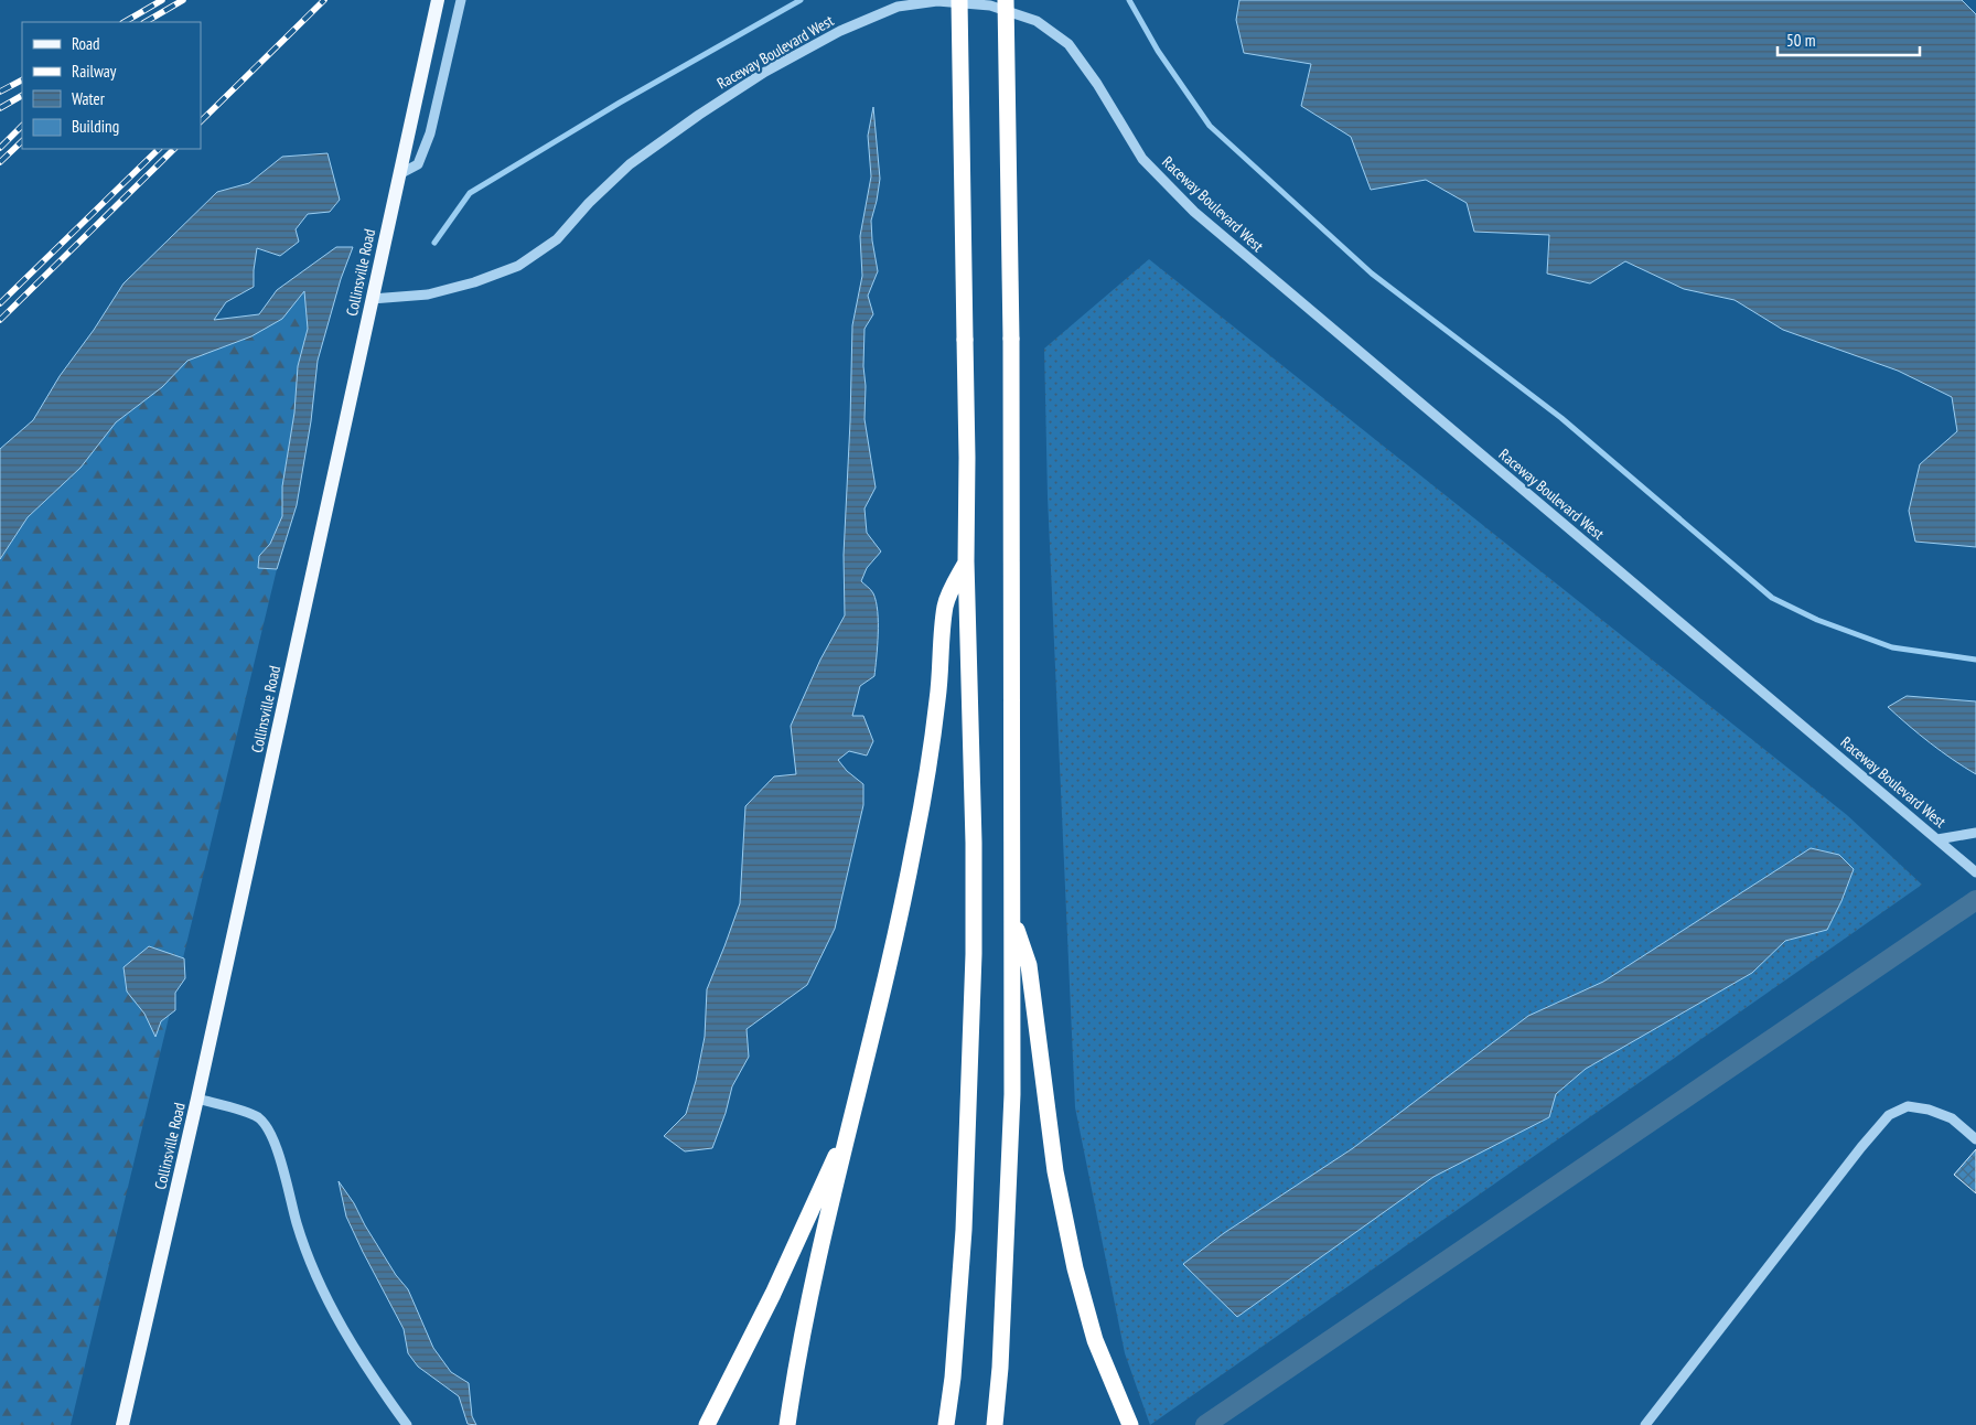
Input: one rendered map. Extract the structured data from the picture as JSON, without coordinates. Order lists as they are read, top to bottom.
{
  "streets": {
    "main road": ["Collinsville Road"],
    "street": ["Raceway Boulevard West"]
  },
  "crossings": [
    ["Raceway Boulevard West", "Collinsville Road"]
  ],
  "legend": [
    "Road",
    "Railway",
    "Water",
    "Building"
  ],
  "scale_bar": "50 m"
}
